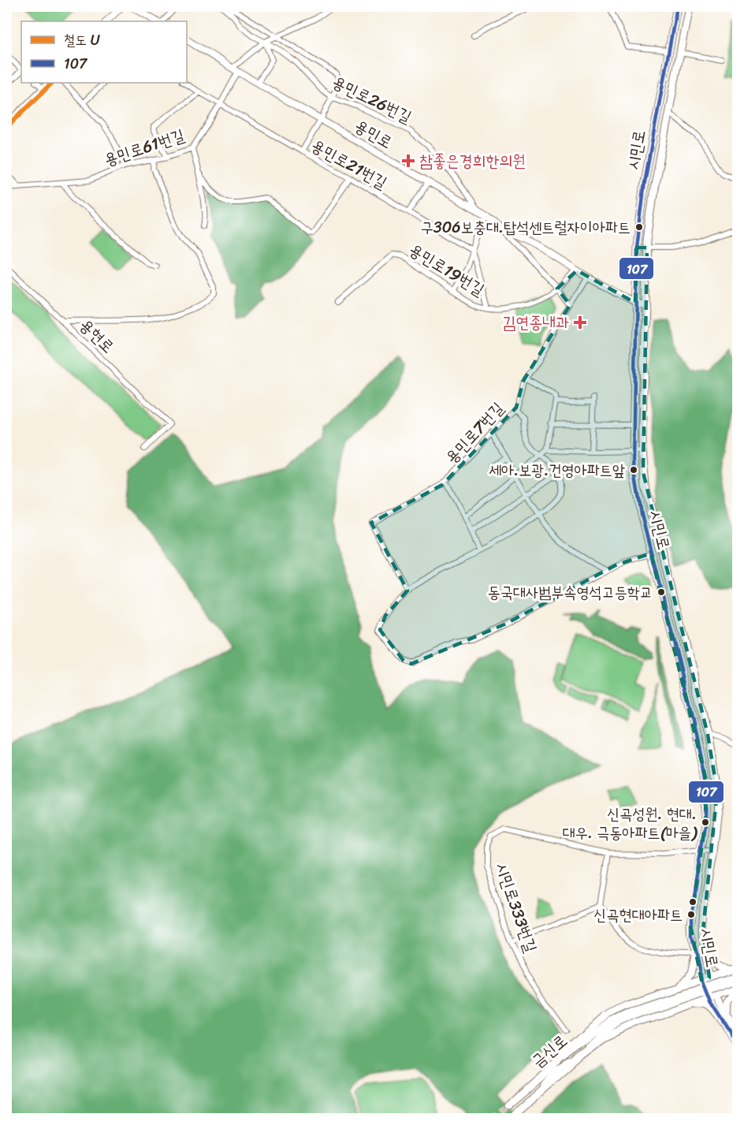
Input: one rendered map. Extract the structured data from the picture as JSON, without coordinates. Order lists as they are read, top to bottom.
{
  "streets": {
    "main road": ["시민로", "금신로"],
    "street": [
      "용민로26번길",
      "용민로",
      "용민로61번길",
      "용민로21번길",
      "용민로19번길",
      "용현로",
      "용민로7번길",
      "시민로333번길"
    ]
  },
  "crossings": [
    ["용민로26번길", "용민로"],
    ["용민로", "용민로61번길"],
    ["용민로", "시민로"],
    ["용민로", "용민로19번길"],
    ["용민로", "용민로7번길"],
    ["용민로61번길", "용민로21번길"],
    ["시민로", "시민로333번길"]
  ],
  "places": {
    "health": ["참좋은경희한의원", "김연종내과"],
    "other": [
      "구306보충대.탑석센트럴자이아파트",
      "세아.보광.건영아파트앞",
      "동국대사범부속영석고등학교",
      "신곡성원. 현대. 대우. 극동아파트(마을)",
      "신곡현대아파트"
    ]
  },
  "lines": ["transit line 107", "rail line U"],
  "legend": ["철도 U", "107"]
}
